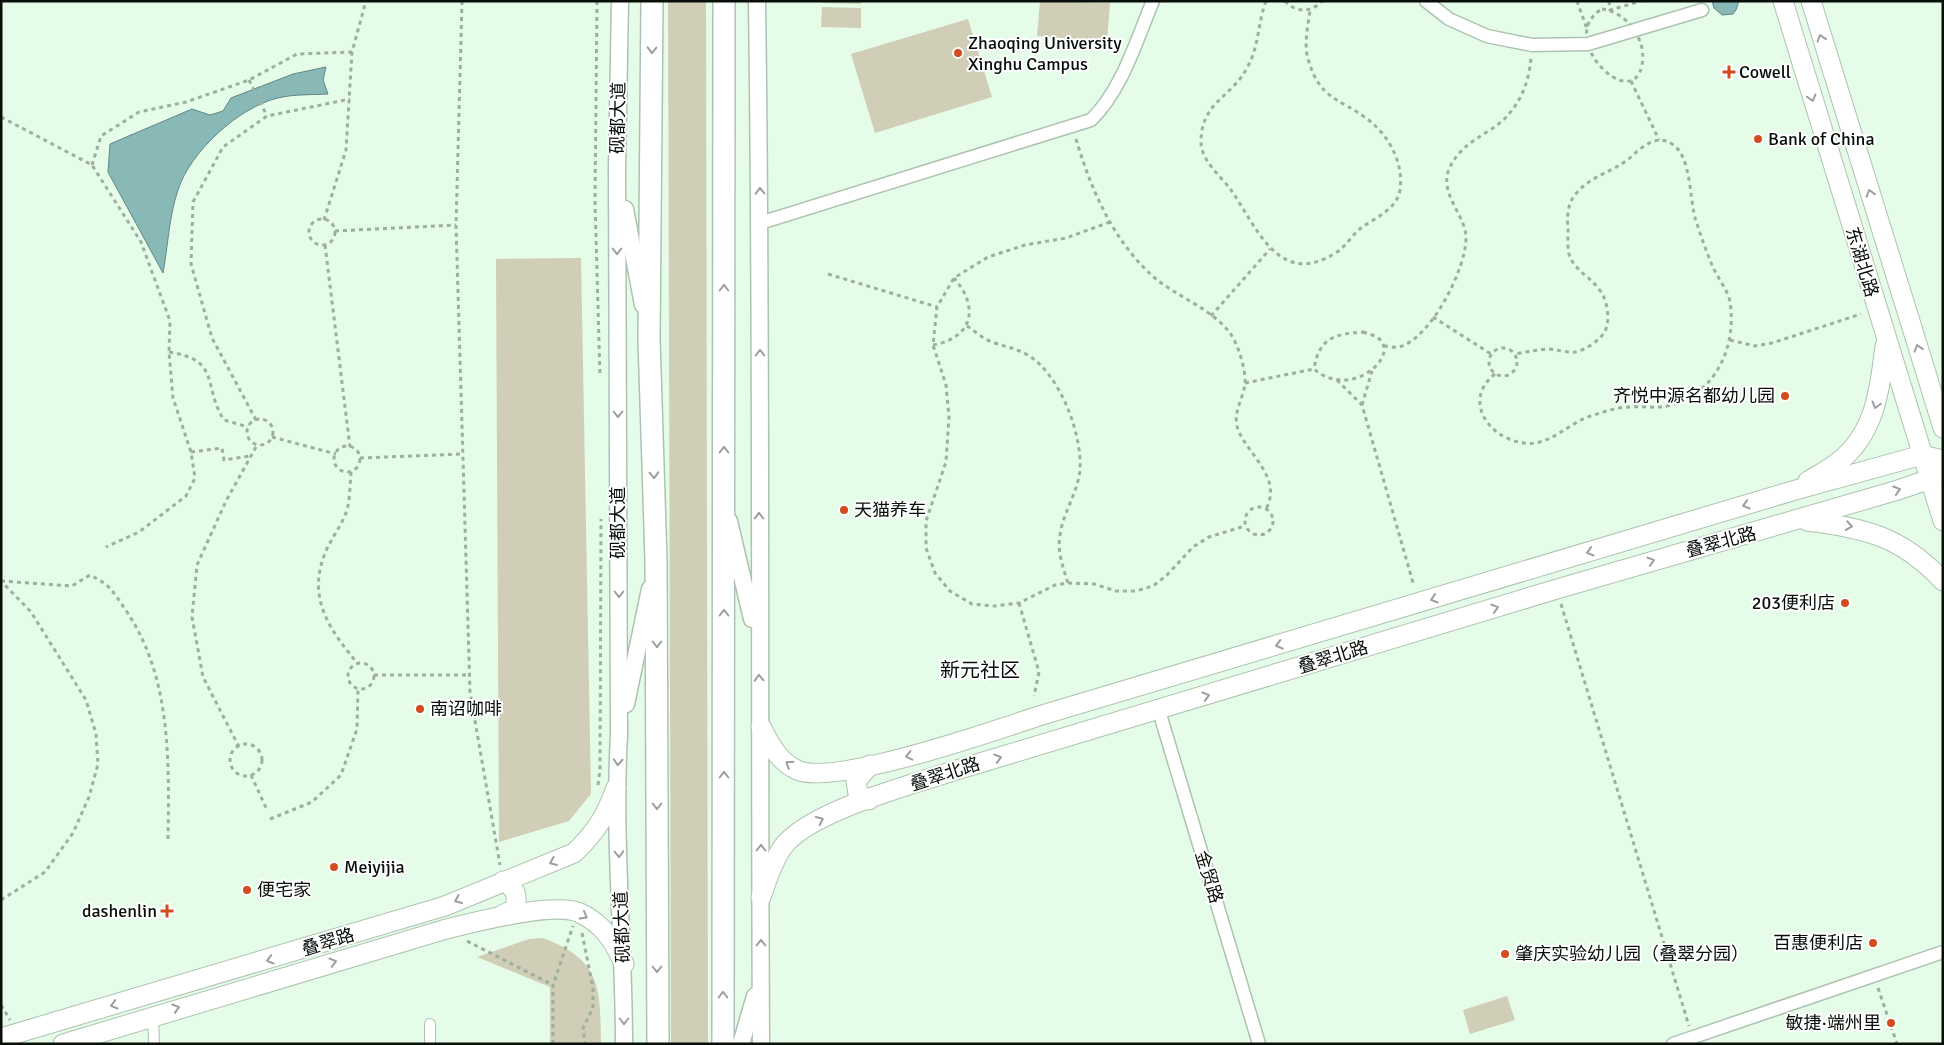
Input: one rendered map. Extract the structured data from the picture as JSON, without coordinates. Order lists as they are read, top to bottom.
{
  "streets": {
    "main road": [
      "砚都大道",
      "东湖北路",
      "叠翠北路",
      "叠翠路"
    ],
    "street": ["金贸路"]
  },
  "crossings": [
    ["砚都大道", "叠翠路"],
    ["东湖北路", "叠翠北路"],
    ["叠翠北路", "金贸路"]
  ],
  "districts": ["新元社区"],
  "places": {
    "other": [
      "Zhaoqing University Xinghu Campus",
      "Bank of China",
      "齐悦中源名都幼儿园",
      "天猫养车",
      "203便利店",
      "南诏咖啡",
      "Meiyijia",
      "便宅家",
      "百惠便利店",
      "肇庆实验幼儿园（叠翠分园）",
      "敏捷·端州里"
    ],
    "health": ["Cowell", "dashenlin"]
  }
}
